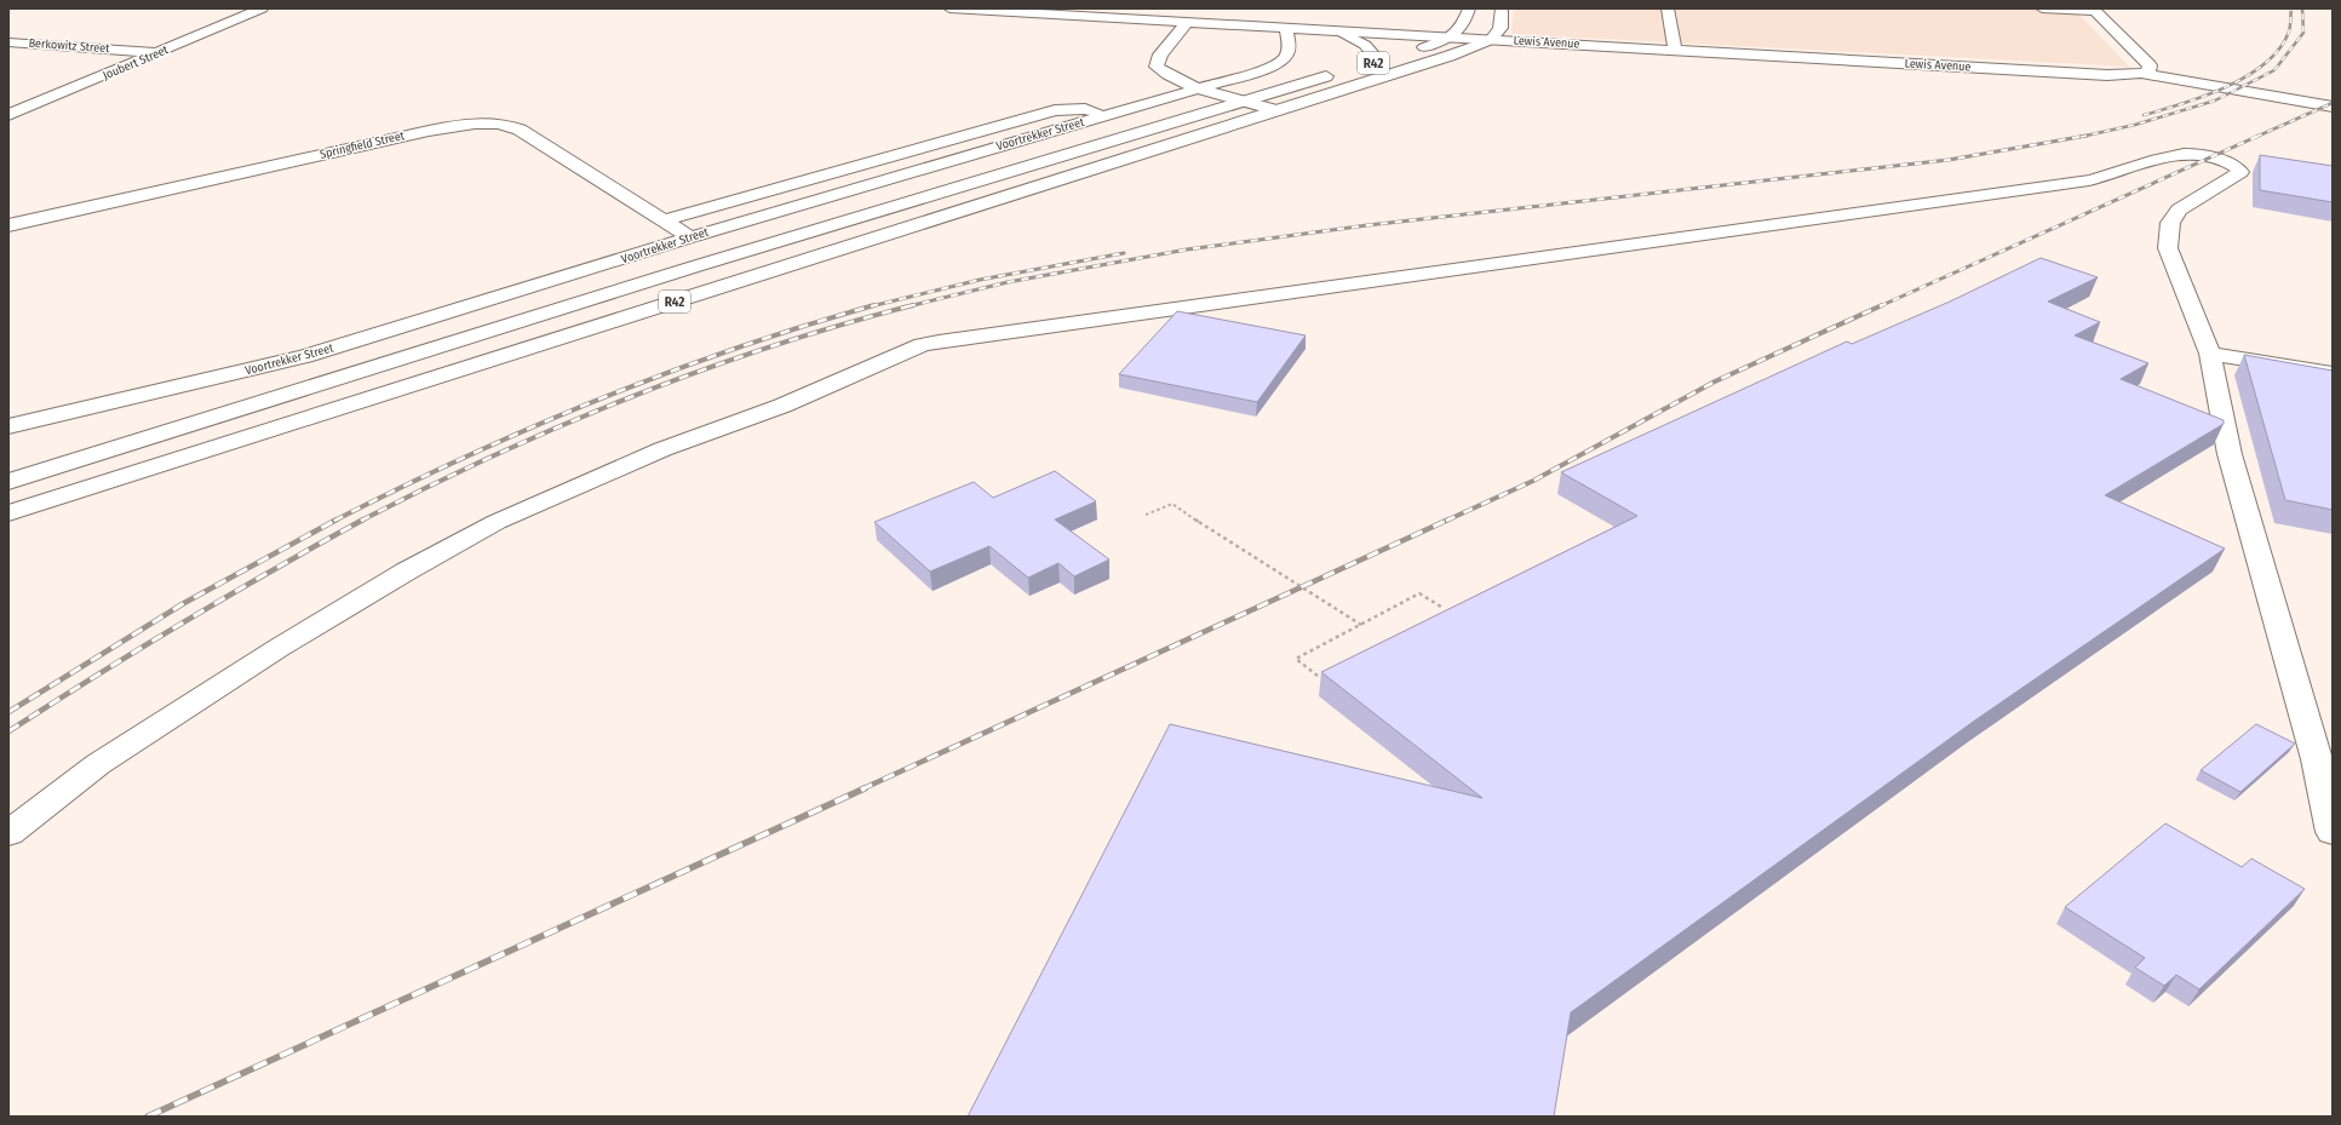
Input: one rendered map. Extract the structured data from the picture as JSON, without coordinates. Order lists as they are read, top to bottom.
{
  "streets": {
    "street": [
      "Lewis Avenue",
      "Berkowitz Street",
      "Joubert Street",
      "R42",
      "Voortrekker Street",
      "Springfield Street"
    ]
  },
  "crossings": [
    ["Lewis Avenue", "R42"],
    ["Lewis Avenue", "Voortrekker Street"],
    ["Berkowitz Street", "Joubert Street"],
    ["Voortrekker Street", "Springfield Street"]
  ]
}
